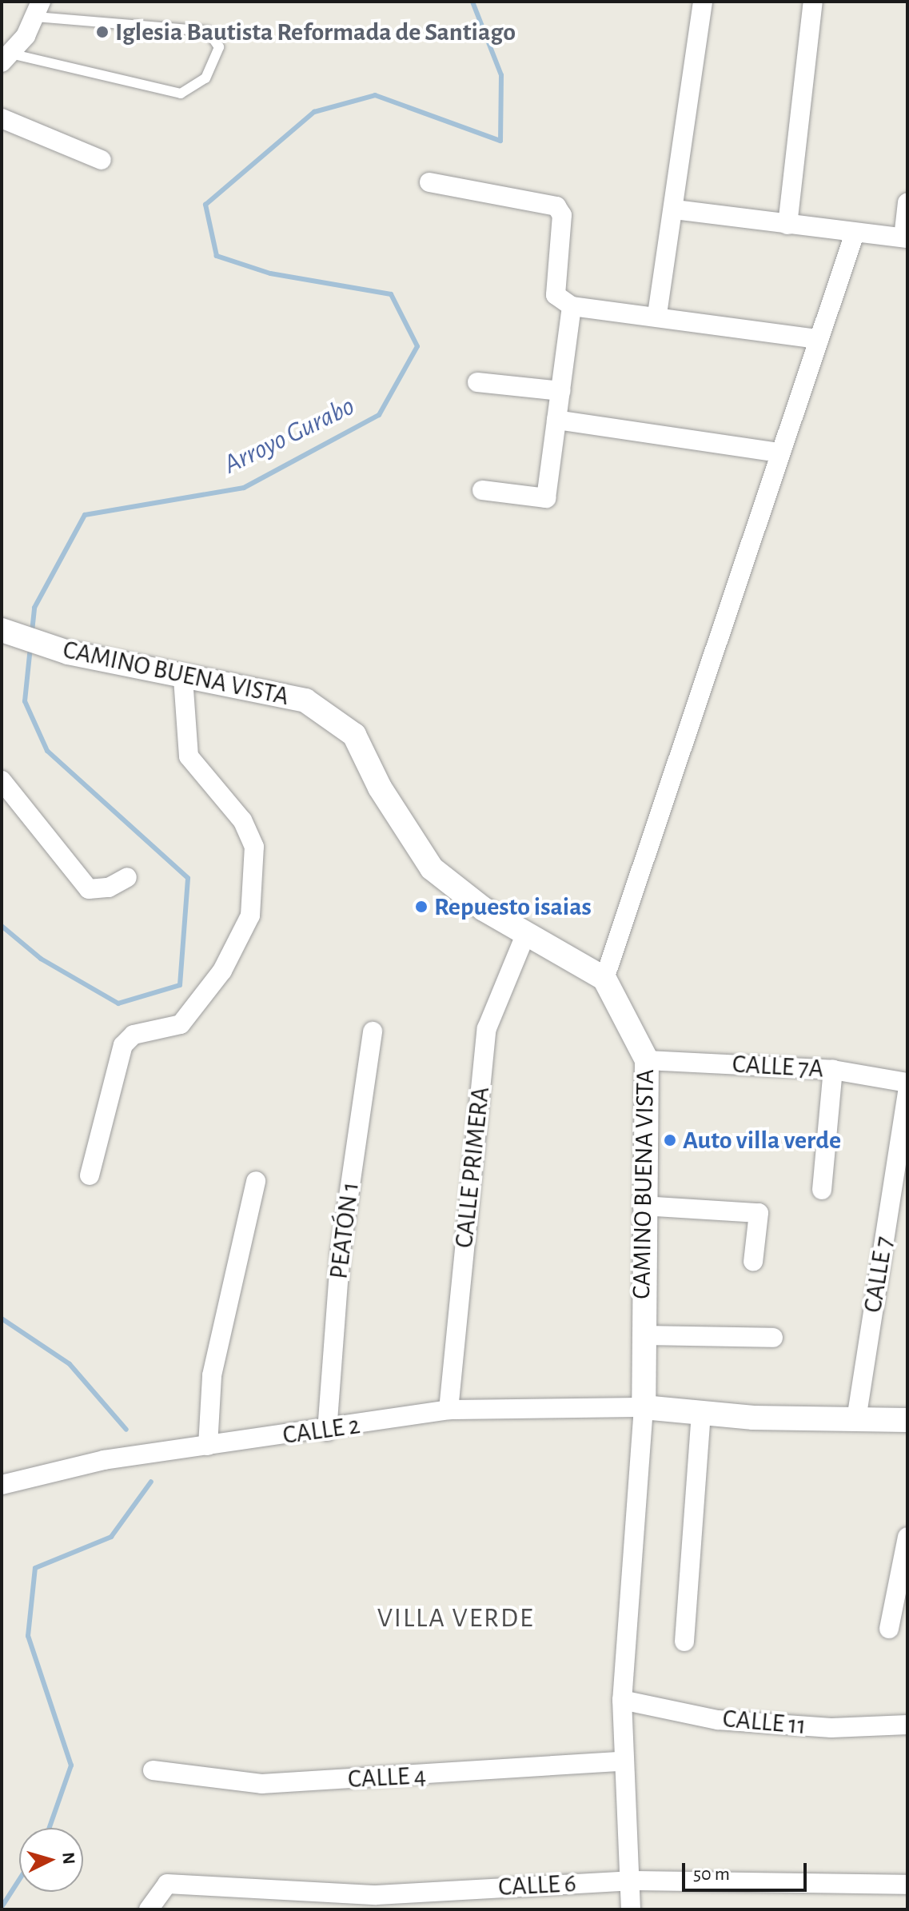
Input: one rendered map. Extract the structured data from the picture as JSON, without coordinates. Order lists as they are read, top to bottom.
{
  "streets": {
    "street": [
      "CAMINO BUENA VISTA",
      "CALLE 7A",
      "CALLE PRIMERA",
      "PEATÓN 1",
      "CALLE 7",
      "CALLE 2",
      "CALLE 11",
      "CALLE 4",
      "CALLE 6"
    ]
  },
  "crossings": [
    ["CAMINO BUENA VISTA", "CALLE 7A"],
    ["CAMINO BUENA VISTA", "CALLE PRIMERA"],
    ["CAMINO BUENA VISTA", "CALLE 2"],
    ["CALLE PRIMERA", "CALLE 2"],
    ["PEATÓN 1", "CALLE 2"]
  ],
  "districts": ["VILLA VERDE"],
  "water": ["Arroyo Gurabo"],
  "places": ["Iglesia Bautista Reformada de Santiago", "Repuesto isaias", "Auto villa verde"],
  "scale_bar": "50 m",
  "north": "right"
}
